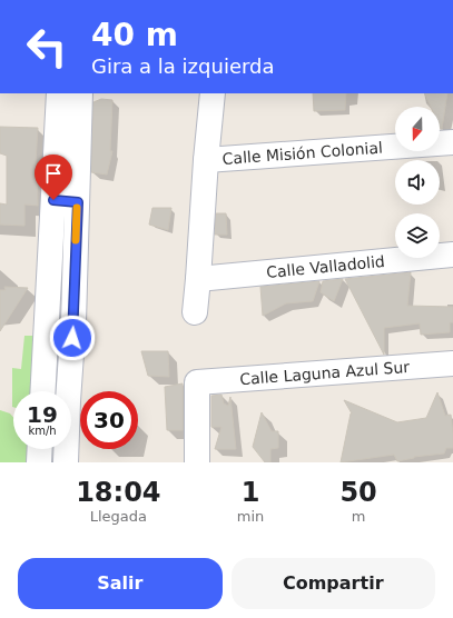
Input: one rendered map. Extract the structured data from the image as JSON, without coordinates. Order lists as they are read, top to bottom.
{
  "streets": {
    "street": ["Calle Misión Colonial", "Calle Valladolid", "Calle Laguna Azul Sur"]
  },
  "north": "bottom",
  "page": {
    "turn": ["40 m", "Gira a la izquierda"],
    "speed": "19 km/h",
    "limit": "30",
    "eta": [
      "18:04",
      "Llegada",
      "1",
      "min",
      "50",
      "m"
    ],
    "buttons": ["Salir", "Compartir"]
  }
}
